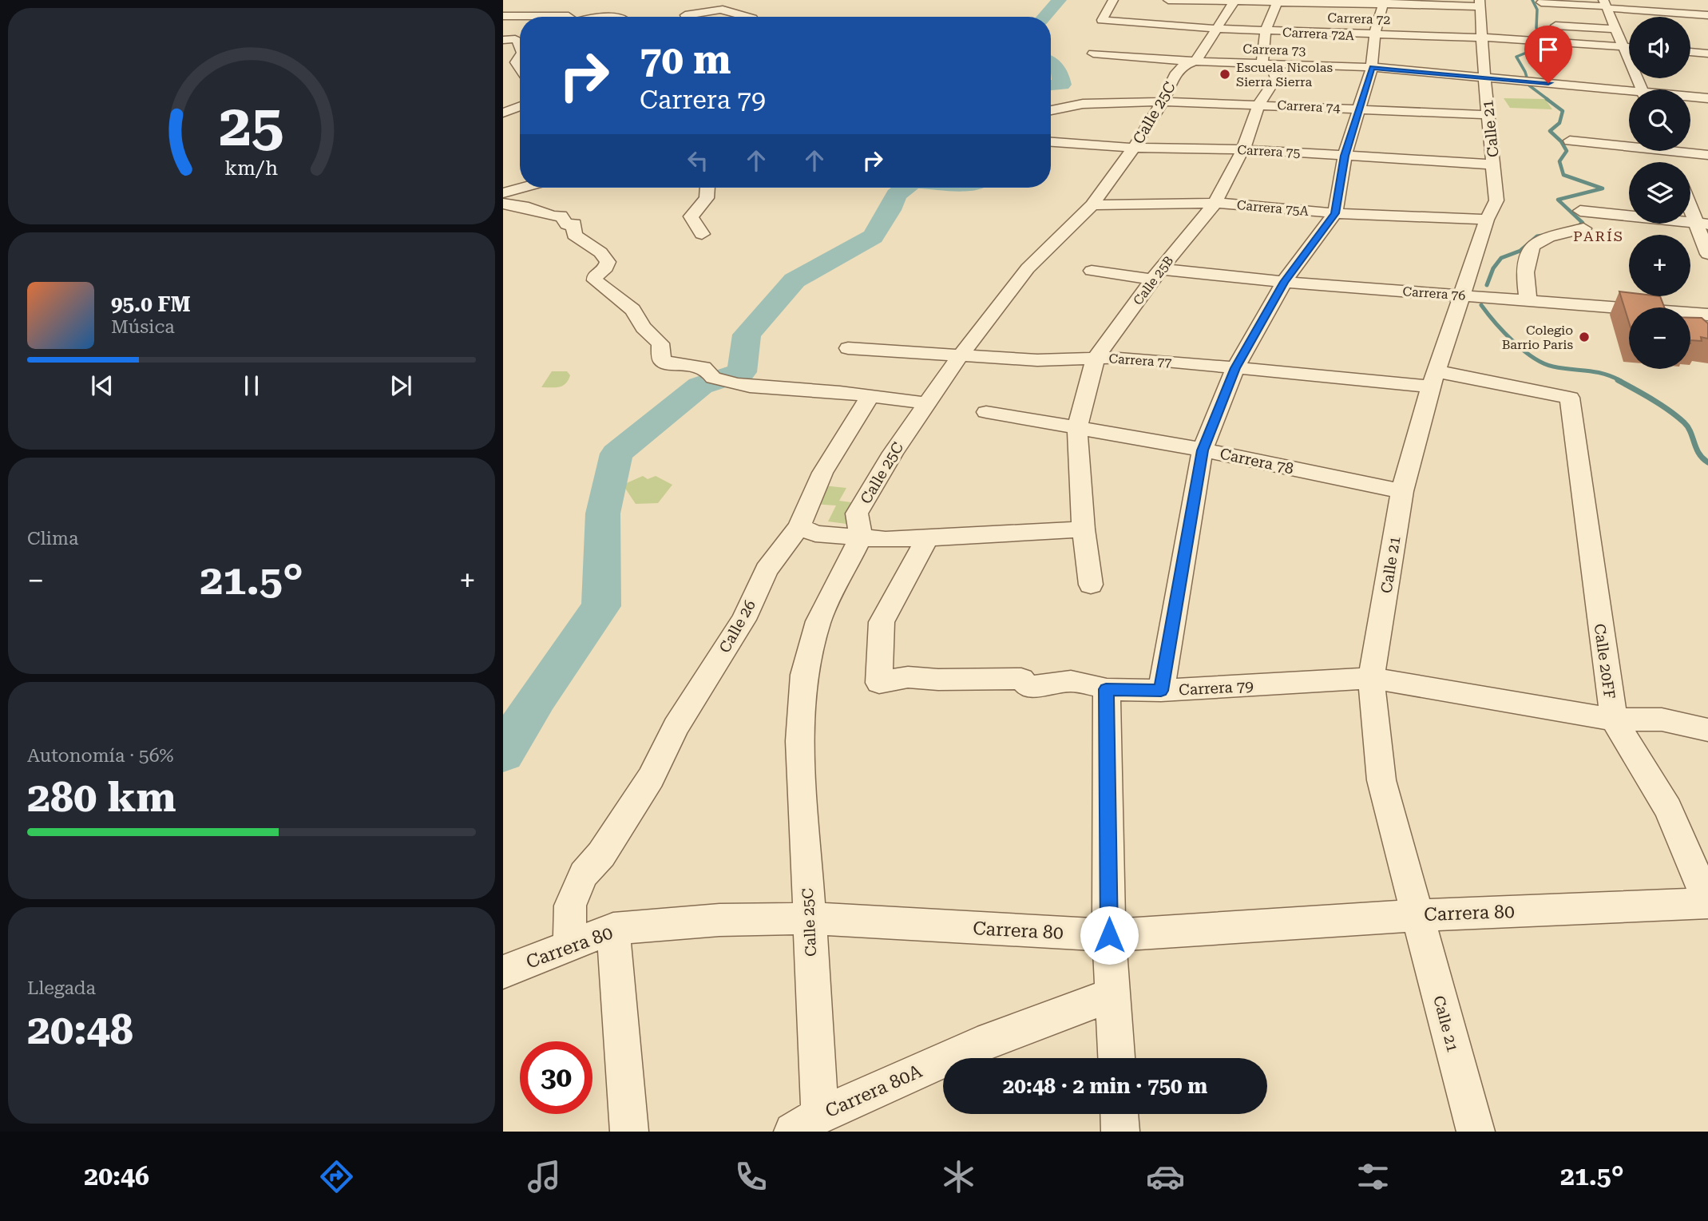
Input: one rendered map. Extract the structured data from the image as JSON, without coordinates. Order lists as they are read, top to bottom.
{
  "streets": {
    "street": [
      "Carrera 72",
      "Carrera 73",
      "Carrera 74",
      "Calle 25C",
      "Calle 21",
      "Carrera 75",
      "Carrera 75A",
      "Calle 25B",
      "Carrera 76",
      "Carrera 77",
      "Carrera 78",
      "Calle 26",
      "Calle 20FF",
      "Carrera 79",
      "Carrera 80",
      "Carrera 80A"
    ]
  },
  "crossings": [
    ["Carrera 72", "Carrera 73"],
    ["Carrera 72", "Calle 25C"],
    ["Carrera 72", "Calle 21"],
    ["Carrera 72", "Calle 25B"],
    ["Carrera 73", "Calle 25C"],
    ["Carrera 73", "Calle 21"],
    ["Carrera 73", "Calle 25B"],
    ["Carrera 74", "Calle 25C"],
    ["Carrera 74", "Calle 21"],
    ["Carrera 74", "Calle 25B"],
    ["Calle 25C", "Carrera 75"],
    ["Calle 25C", "Carrera 75A"],
    ["Calle 25C", "Carrera 77"],
    ["Calle 25C", "Carrera 80"],
    ["Calle 25C", "Carrera 80A"],
    ["Calle 21", "Carrera 75"],
    ["Calle 21", "Carrera 75A"],
    ["Calle 21", "Carrera 76"],
    ["Calle 21", "Carrera 77"],
    ["Calle 21", "Carrera 78"],
    ["Calle 21", "Carrera 79"],
    ["Calle 21", "Carrera 80"],
    ["Carrera 75", "Calle 25B"],
    ["Carrera 75A", "Calle 25B"],
    ["Calle 25B", "Carrera 76"],
    ["Calle 25B", "Carrera 77"],
    ["Calle 25B", "Carrera 78"],
    ["Carrera 77", "Calle 20FF"],
    ["Calle 26", "Carrera 80"],
    ["Calle 20FF", "Carrera 79"],
    ["Calle 20FF", "Carrera 80"]
  ],
  "districts": ["PARÍS"],
  "places": ["Escuela Nicolas Sierra Sierra", "Colegio Barrio Paris"],
  "page": {
    "map_buttons": ["+", "−"],
    "turn": ["70 m", "Carrera 79"],
    "song": ["95.0 FM", "Música"],
    "tile": [
      "Clima",
      ["Autonomía · 56%", "280 km"],
      ["Llegada", "20:48"]
    ],
    "heat": ["−", "21.5°", "+"],
    "limit": "30",
    "trip": "20:48 · 2 min · 750 m",
    "tabs": ["20:46", "21.5°"],
    "gauge": ["25", "km/h"]
  }
}
